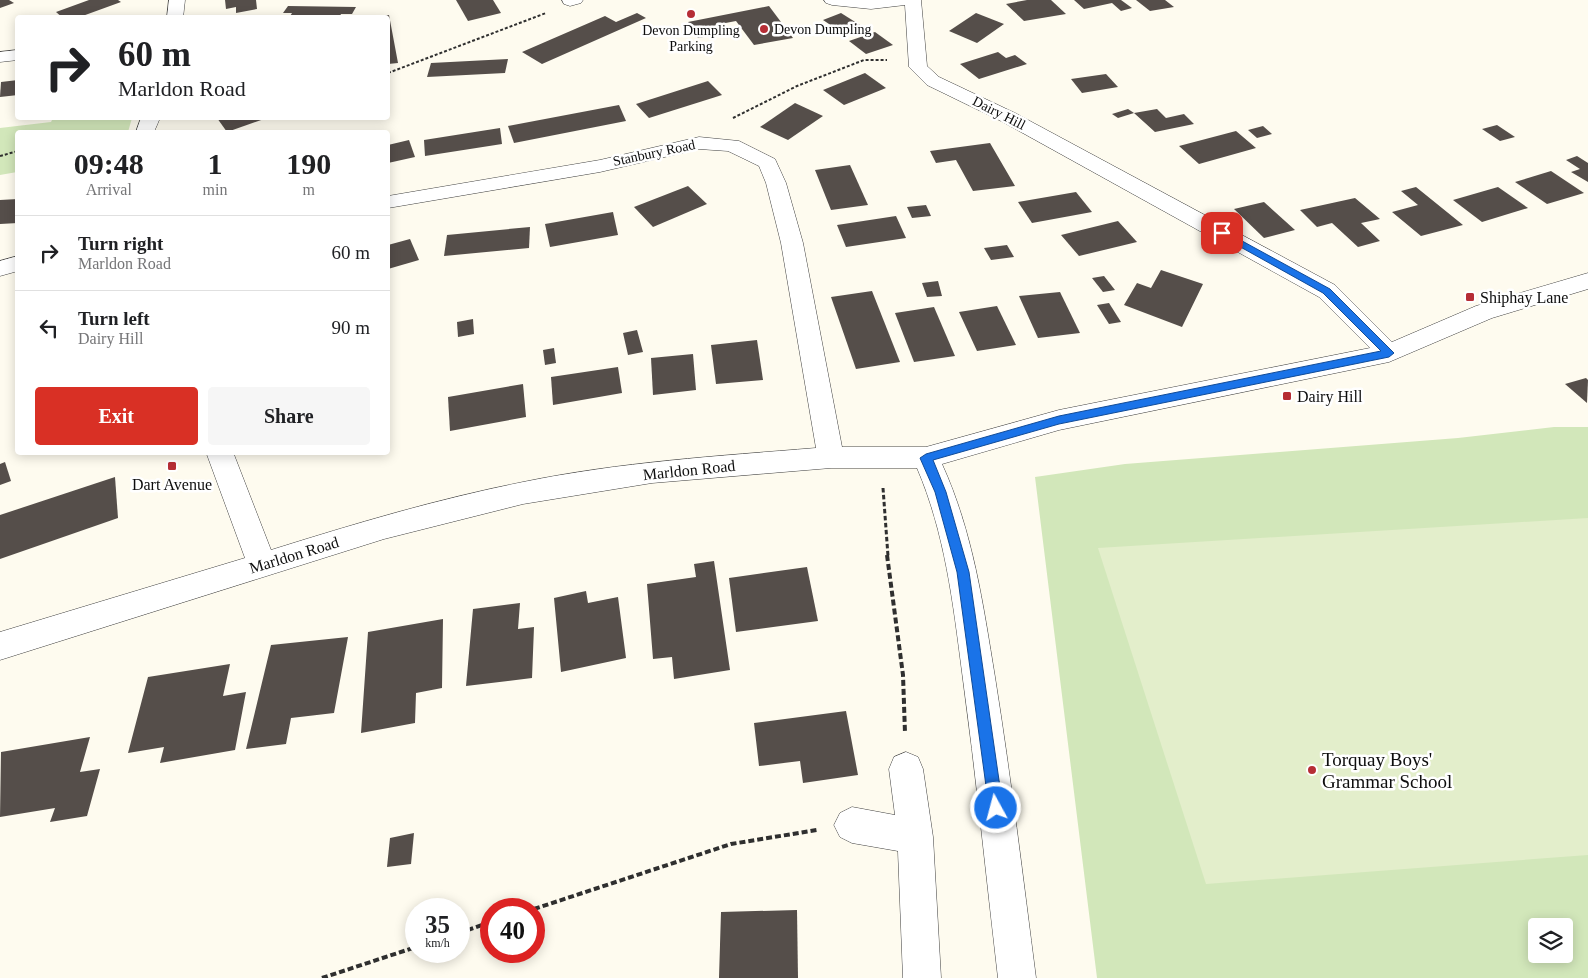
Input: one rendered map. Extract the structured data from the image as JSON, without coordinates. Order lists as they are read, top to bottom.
{
  "streets": {
    "street": ["Dairy Hill", "Stanbury Road", "Marldon Road"]
  },
  "crossings": [
    ["Dairy Hill", "Marldon Road"],
    ["Stanbury Road", "Marldon Road"]
  ],
  "places": {
    "other": ["Devon Dumpling Parking", "Devon Dumpling", "Torquay Boys' Grammar School"],
    "transit": ["Shiphay Lane", "Dairy Hill", "Dart Avenue"]
  },
  "page": {
    "turn": ["60 m", "Marldon Road"],
    "eta": [
      "09:48",
      "Arrival",
      "1",
      "min",
      "190",
      "m"
    ],
    "list": [
      {
        "name": "Turn right",
        "note": "Marldon Road",
        "value": "60 m"
      },
      {
        "name": "Turn left",
        "note": "Dairy Hill",
        "value": "90 m"
      }
    ],
    "buttons": ["Exit", "Share"],
    "speed": "35 km/h",
    "limit": "40"
  }
}
